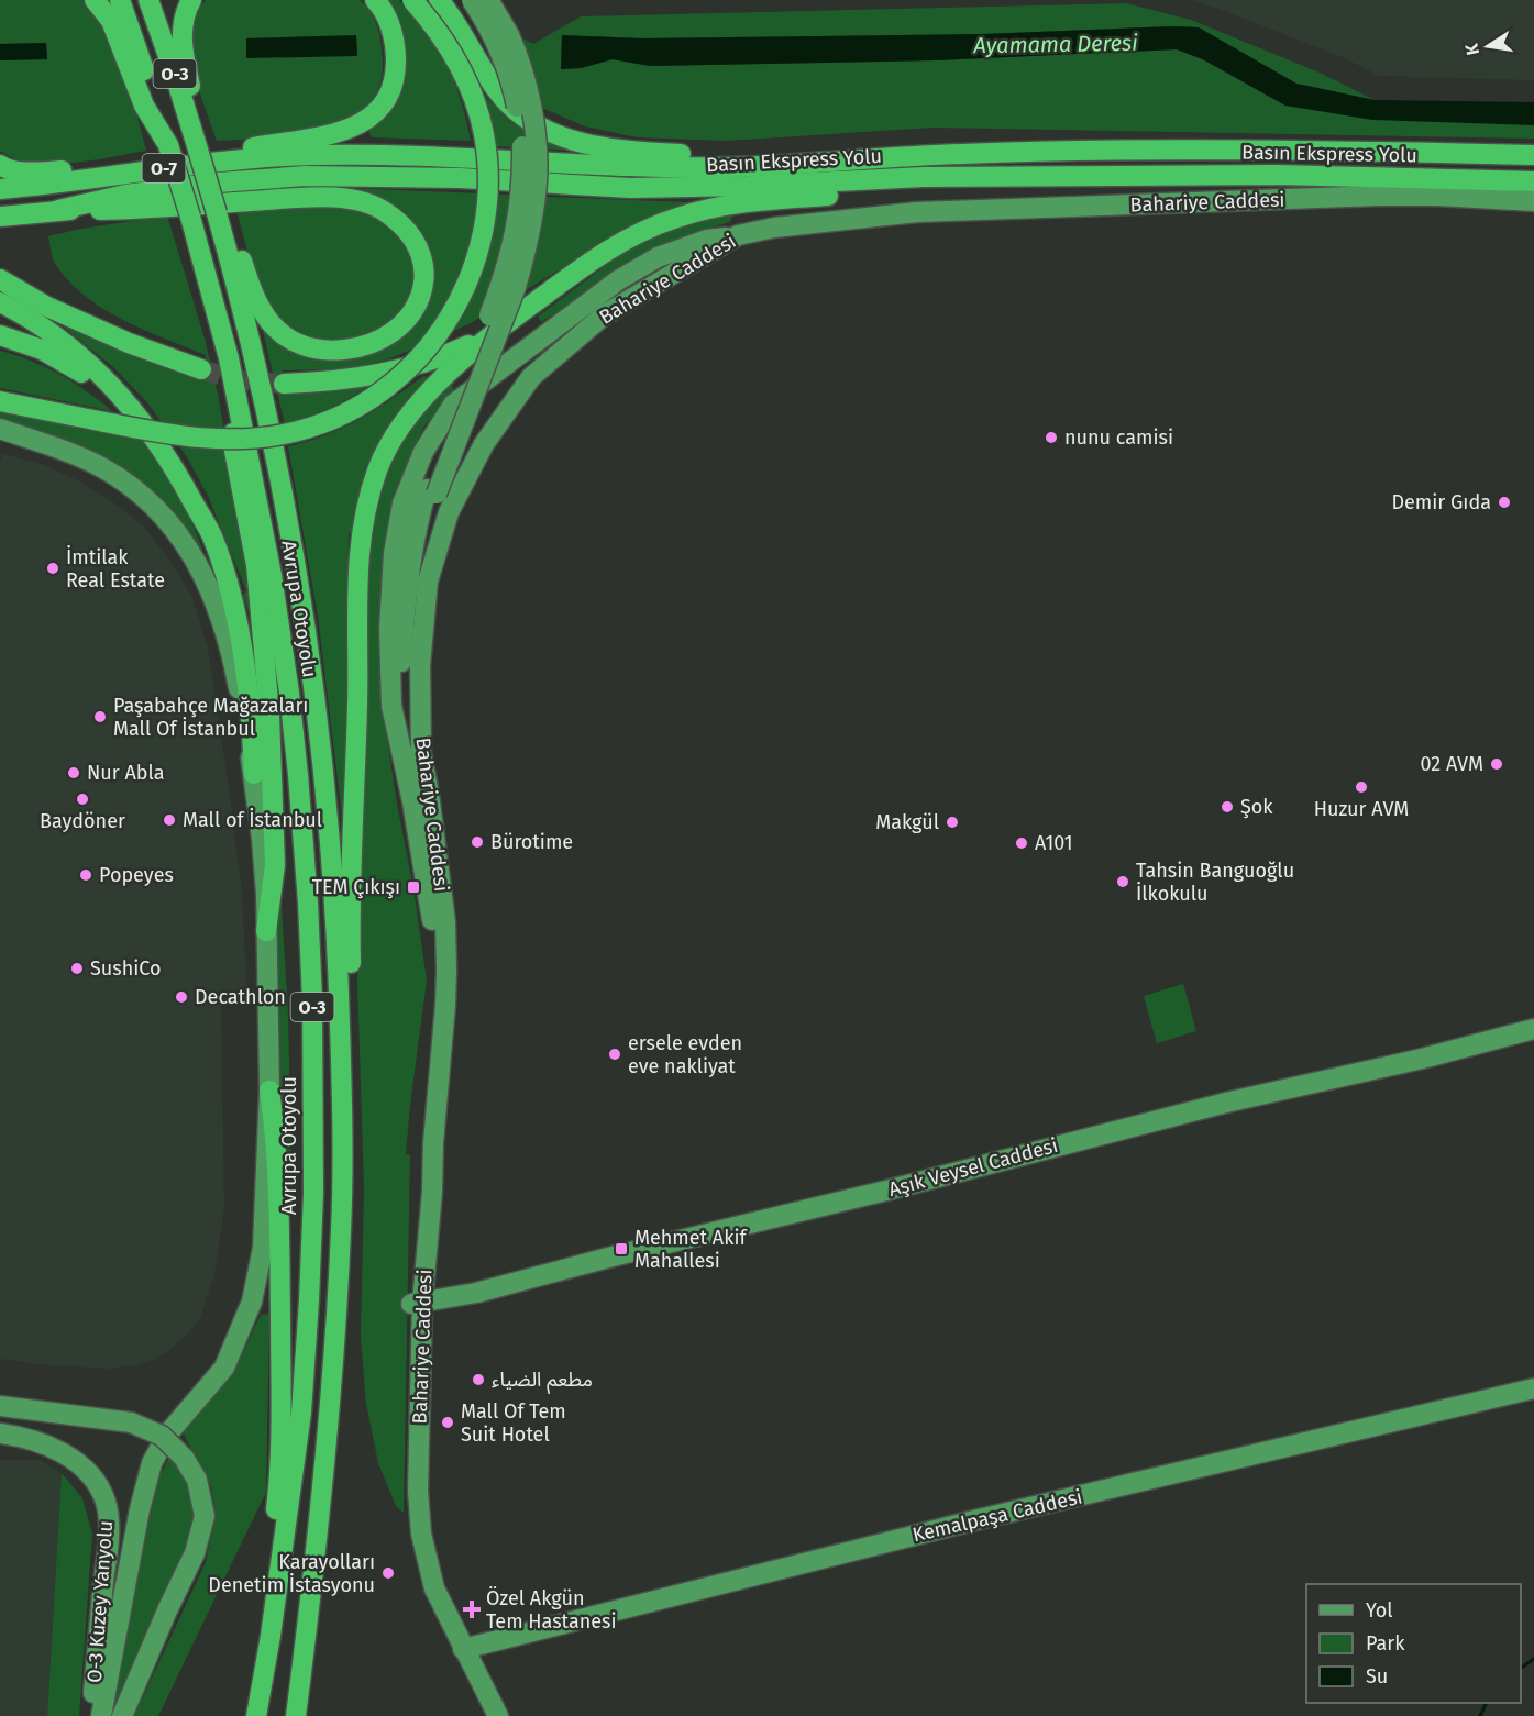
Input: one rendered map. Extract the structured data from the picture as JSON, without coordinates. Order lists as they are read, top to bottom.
{
  "streets": {
    "highway": [
      "O-3",
      "Basın Ekspress Yolu",
      "O-7",
      "Avrupa Otoyolu"
    ],
    "main road": [
      "Bahariye Caddesi",
      "Aşık Veysel Caddesi",
      "Kemalpaşa Caddesi",
      "O-3 Kuzey Yanyolu"
    ]
  },
  "crossings": [
    ["O-3", "Avrupa Otoyolu"],
    ["Basın Ekspress Yolu", "O-7"],
    ["Bahariye Caddesi", "Aşık Veysel Caddesi"],
    ["Bahariye Caddesi", "Kemalpaşa Caddesi"]
  ],
  "water": ["Ayamama Deresi"],
  "places": {
    "other": [
      "nunu camisi",
      "Demir Gıda",
      "İmtilak Real Estate",
      "Paşabahçe Mağazaları Mall Of İstanbul",
      "02 AVM",
      "Nur Abla",
      "Huzur AVM",
      "Baydöner",
      "Şok",
      "Mall of İstanbul",
      "Makgül",
      "Bürotime",
      "A101",
      "Popeyes",
      "Tahsin Banguoğlu İlkokulu",
      "SushiCo",
      "Decathlon",
      "ersele evden eve nakliyat",
      "مطعم الضياء",
      "Mall Of Tem Suit Hotel",
      "Karayolları Denetim İstasyonu"
    ],
    "transit": ["TEM Çıkışı", "Mehmet Akif Mahallesi"],
    "health": ["Özel Akgün Tem Hastanesi"]
  },
  "legend": ["Yol", "Park", "Su"],
  "north": "left"
}
